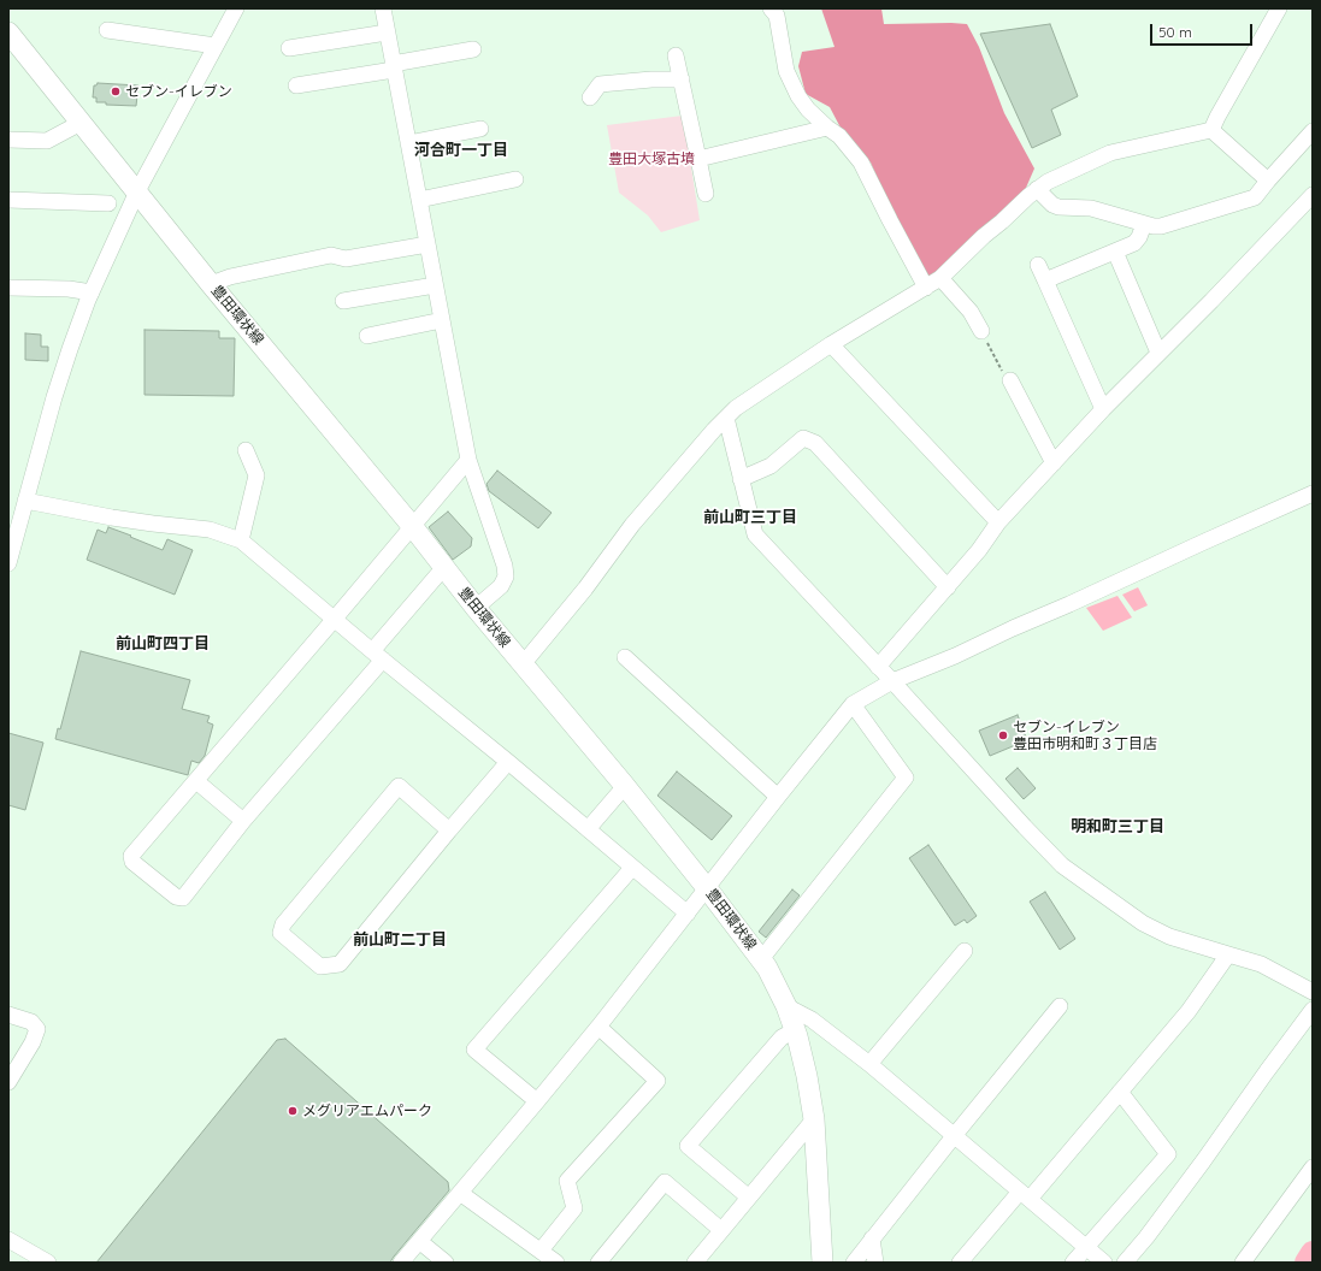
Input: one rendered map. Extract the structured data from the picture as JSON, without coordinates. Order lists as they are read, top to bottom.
{
  "streets": {
    "main road": ["豊田環状線"]
  },
  "districts": [
    "河合町一丁目",
    "前山町三丁目",
    "前山町四丁目",
    "明和町三丁目",
    "前山町二丁目"
  ],
  "parks": ["豊田大塚古墳"],
  "places": ["セブン-イレブン", "セブン-イレブン 豊田市明和町３丁目店", "メグリアエムパーク"],
  "scale_bar": "50 m"
}
